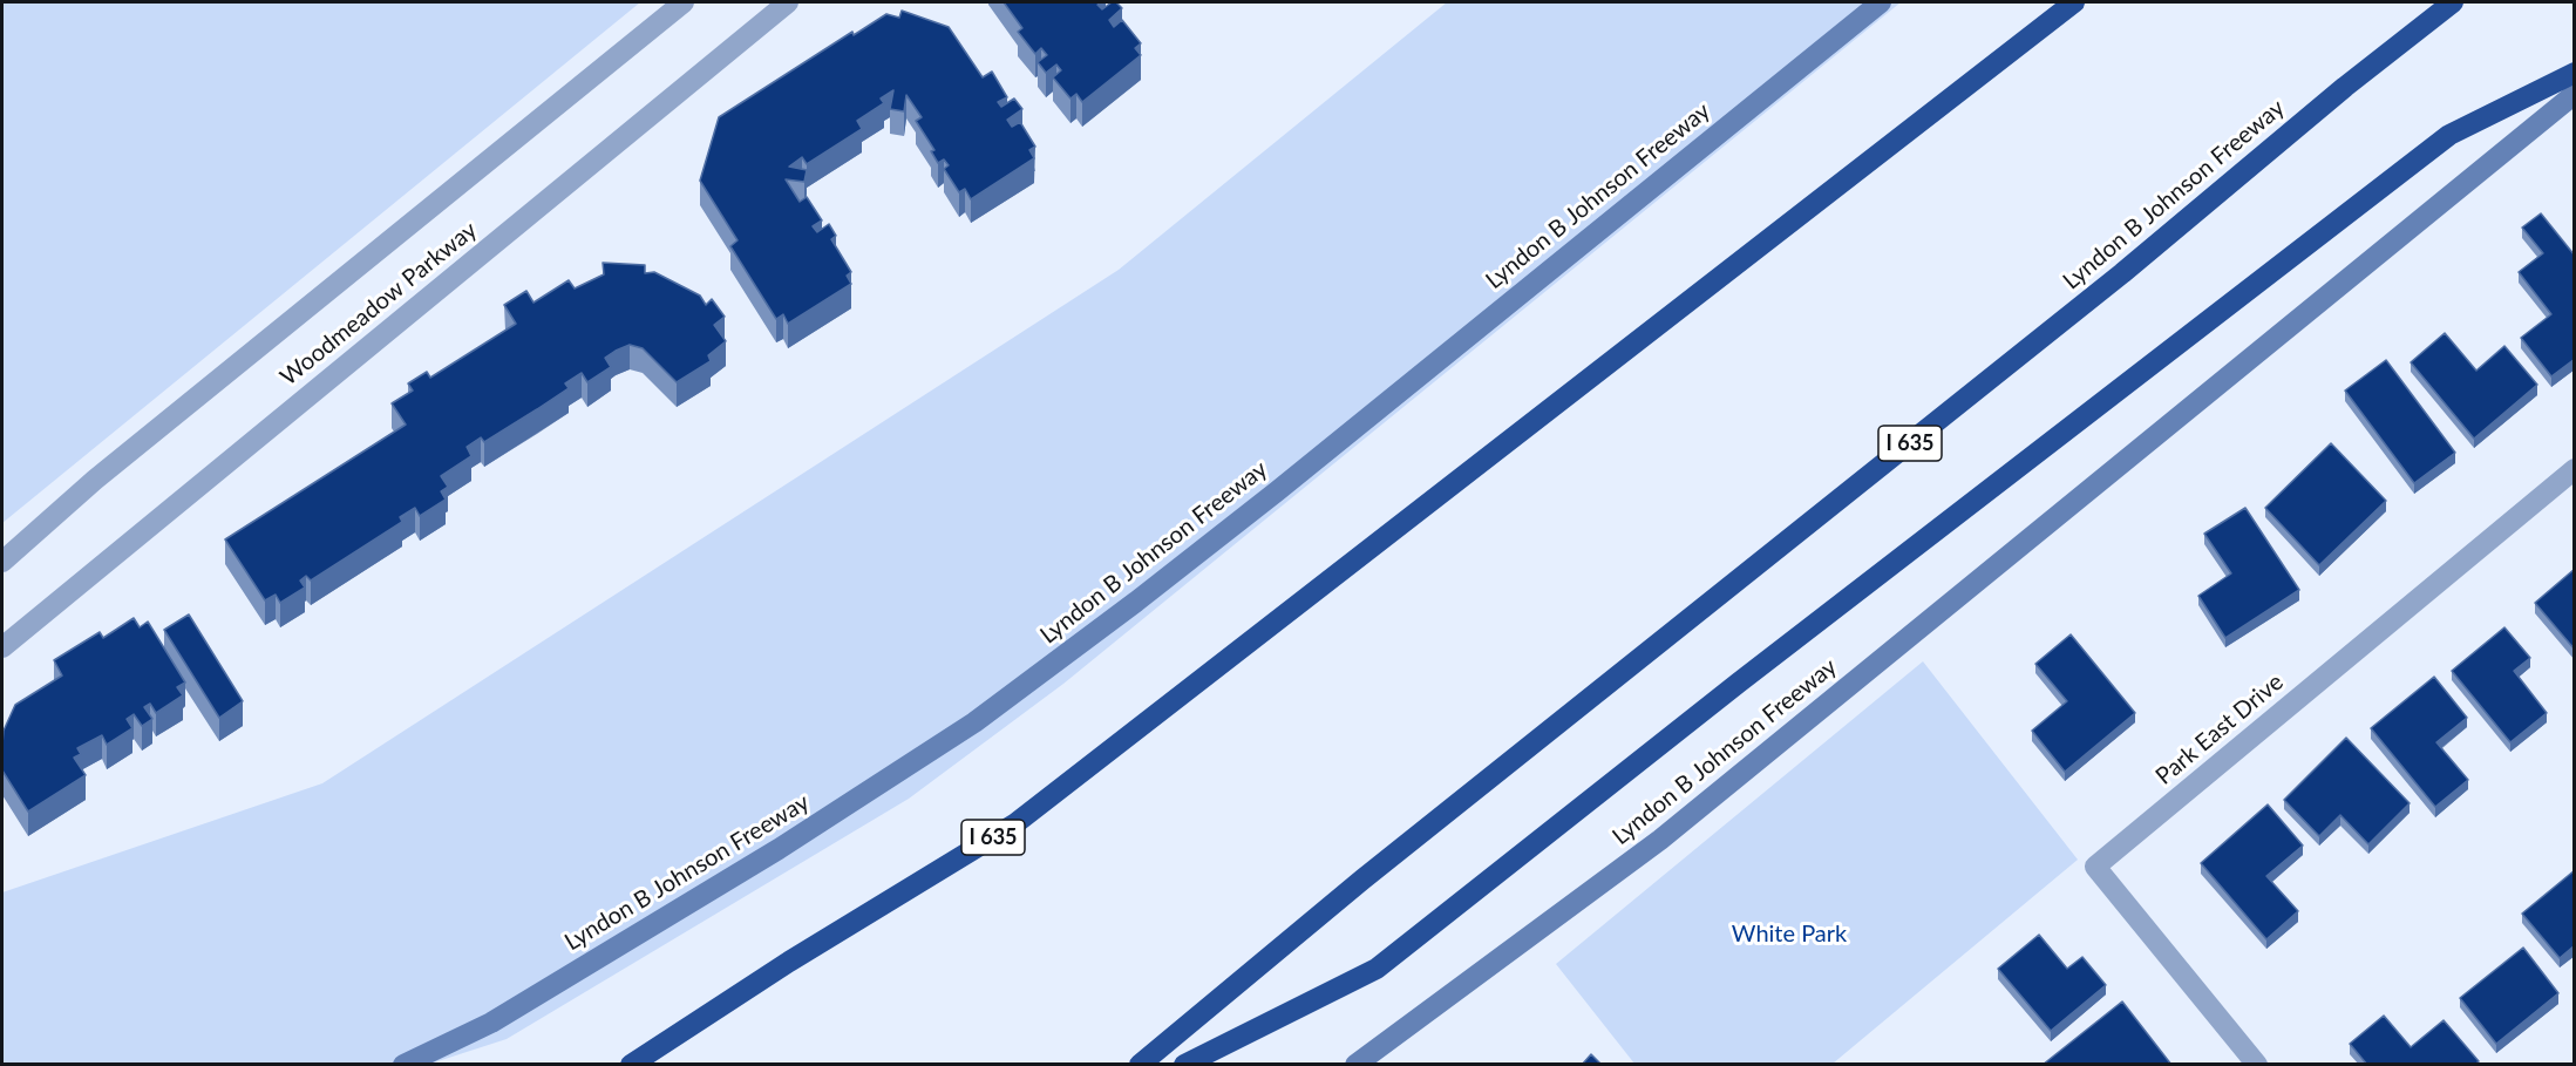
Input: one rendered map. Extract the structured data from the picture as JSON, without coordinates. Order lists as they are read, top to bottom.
{
  "streets": {
    "highway": ["Lyndon B Johnson Freeway", "I 635"],
    "street": ["Woodmeadow Parkway", "Park East Drive"]
  },
  "parks": ["White Park"]
}
